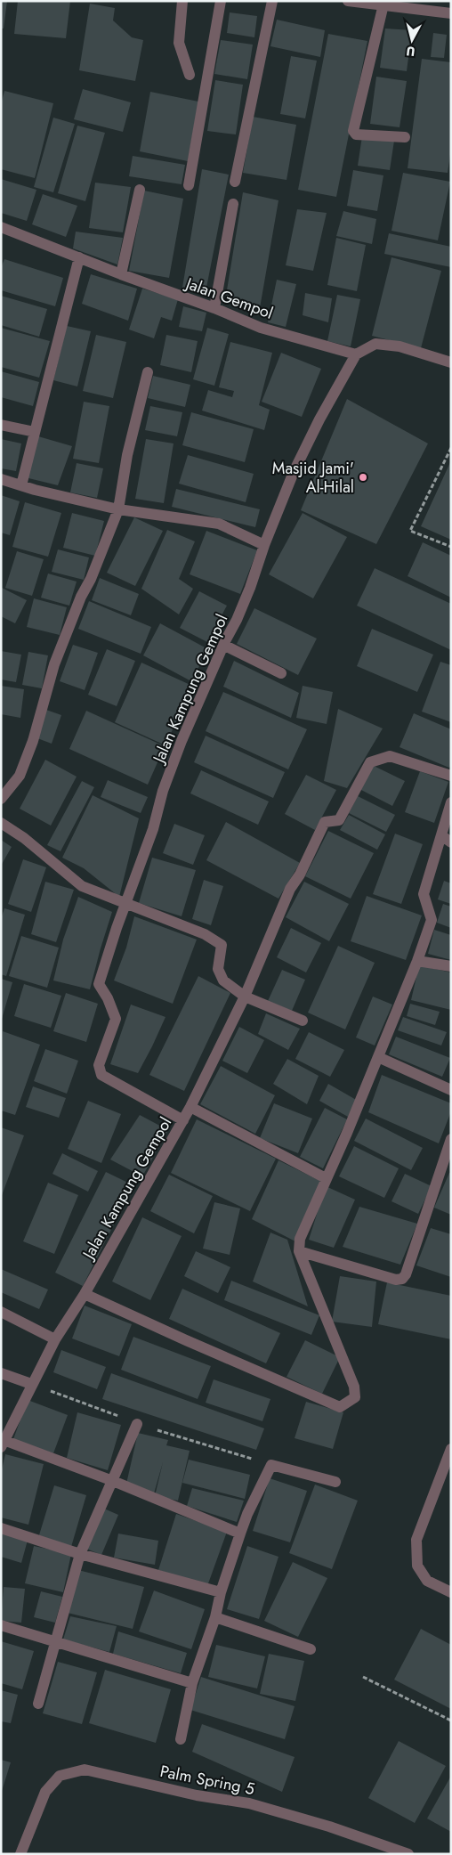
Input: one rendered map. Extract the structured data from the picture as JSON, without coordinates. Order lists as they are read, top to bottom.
{
  "streets": {
    "street": ["Jalan Gempol", "Jalan Kampung Gempol", "Palm Spring 5"]
  },
  "crossings": [
    ["Jalan Gempol", "Jalan Kampung Gempol"]
  ],
  "places": ["Masjid Jami' Al-Hilal"],
  "north": "bottom"
}
